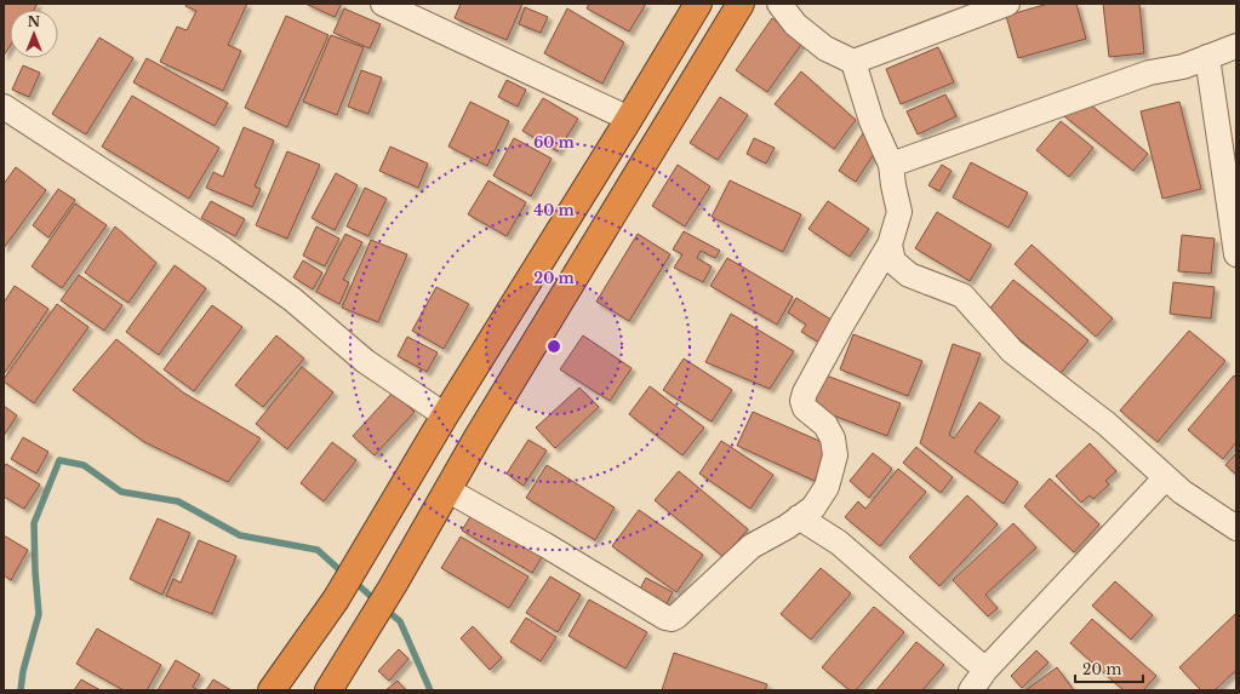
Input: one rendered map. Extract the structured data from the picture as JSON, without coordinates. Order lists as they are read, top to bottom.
{
  "scale_bar": "20 m",
  "north": "top",
  "rings": ["60 m", "40 m", "20 m"]
}
